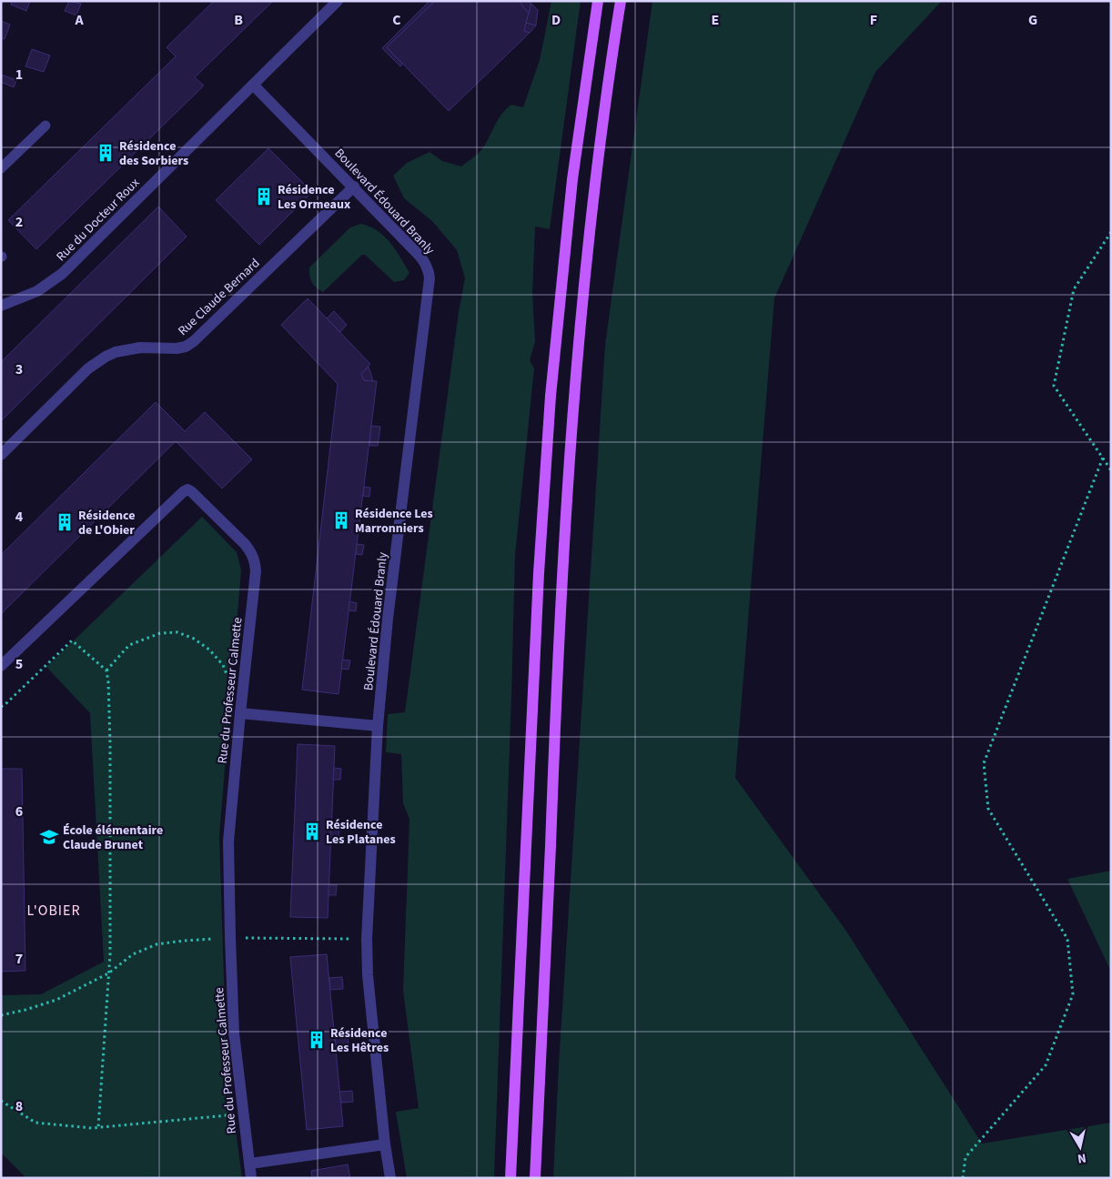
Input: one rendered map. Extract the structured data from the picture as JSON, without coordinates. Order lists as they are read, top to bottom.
{
  "streets": {
    "street": [
      "Boulevard Édouard Branly",
      "Rue du Docteur Roux",
      "Rue Claude Bernard",
      "Rue du Professeur Calmette"
    ]
  },
  "crossings": [
    ["Boulevard Édouard Branly", "Rue du Docteur Roux"],
    ["Boulevard Édouard Branly", "Rue Claude Bernard"]
  ],
  "districts": ["L'OBIER"],
  "places": {
    "building": [
      "Résidence des Sorbiers",
      "Résidence Les Ormeaux",
      "Résidence Les Marronniers",
      "Résidence de L'Obier",
      "Résidence Les Platanes",
      "Résidence Les Hêtres"
    ],
    "school or university": ["École élémentaire Claude Brunet"]
  },
  "north": "bottom",
  "grid": {
    "columns": [
      "A",
      "B",
      "C",
      "D",
      "E",
      "F",
      "G"
    ],
    "rows": [
      "1",
      "2",
      "3",
      "4",
      "5",
      "6",
      "7",
      "8"
    ]
  }
}
